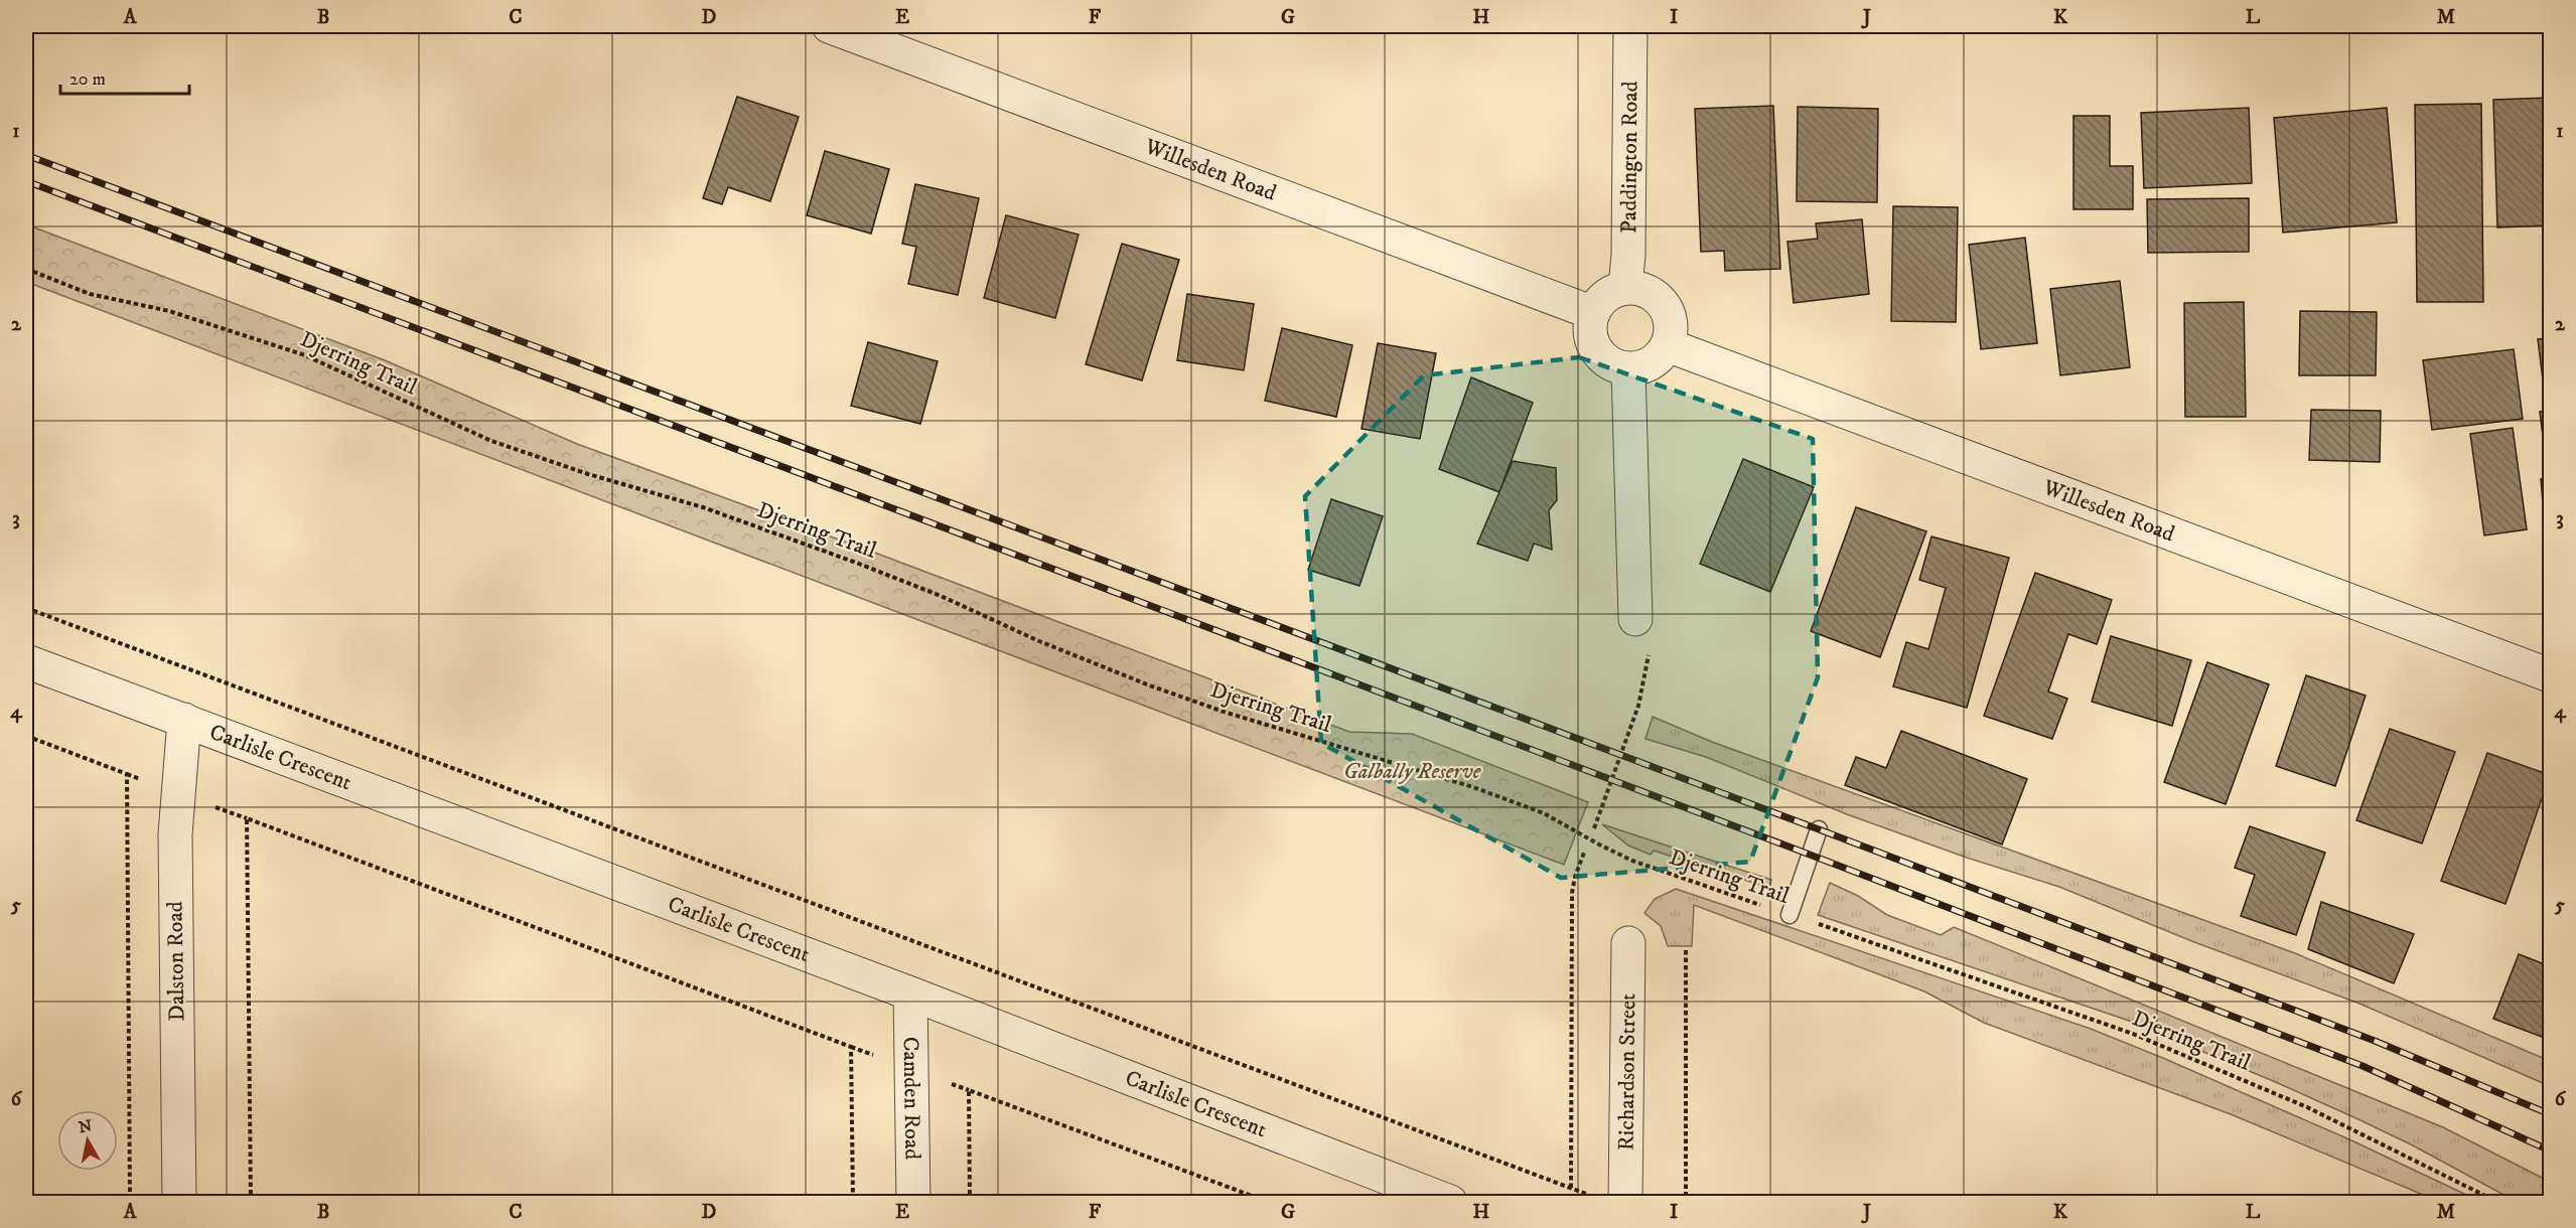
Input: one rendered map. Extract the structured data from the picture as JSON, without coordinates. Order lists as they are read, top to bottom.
{
  "streets": {
    "street": [
      "Paddington Road",
      "Willesden Road",
      "Carlisle Crescent",
      "Dalston Road",
      "Richardson Street",
      "Camden Road"
    ],
    "path": ["Djerring Trail"]
  },
  "crossings": [
    ["Paddington Road", "Willesden Road"],
    ["Carlisle Crescent", "Dalston Road"],
    ["Carlisle Crescent", "Camden Road"]
  ],
  "parks": ["Galbally Reserve"],
  "scale_bar": "20 m",
  "north": "top",
  "grid": {
    "columns": [
      "A",
      "B",
      "C",
      "D",
      "E",
      "F",
      "G",
      "H",
      "I",
      "J",
      "K",
      "L",
      "M"
    ],
    "rows": [
      "1",
      "2",
      "3",
      "4",
      "5",
      "6"
    ]
  }
}
